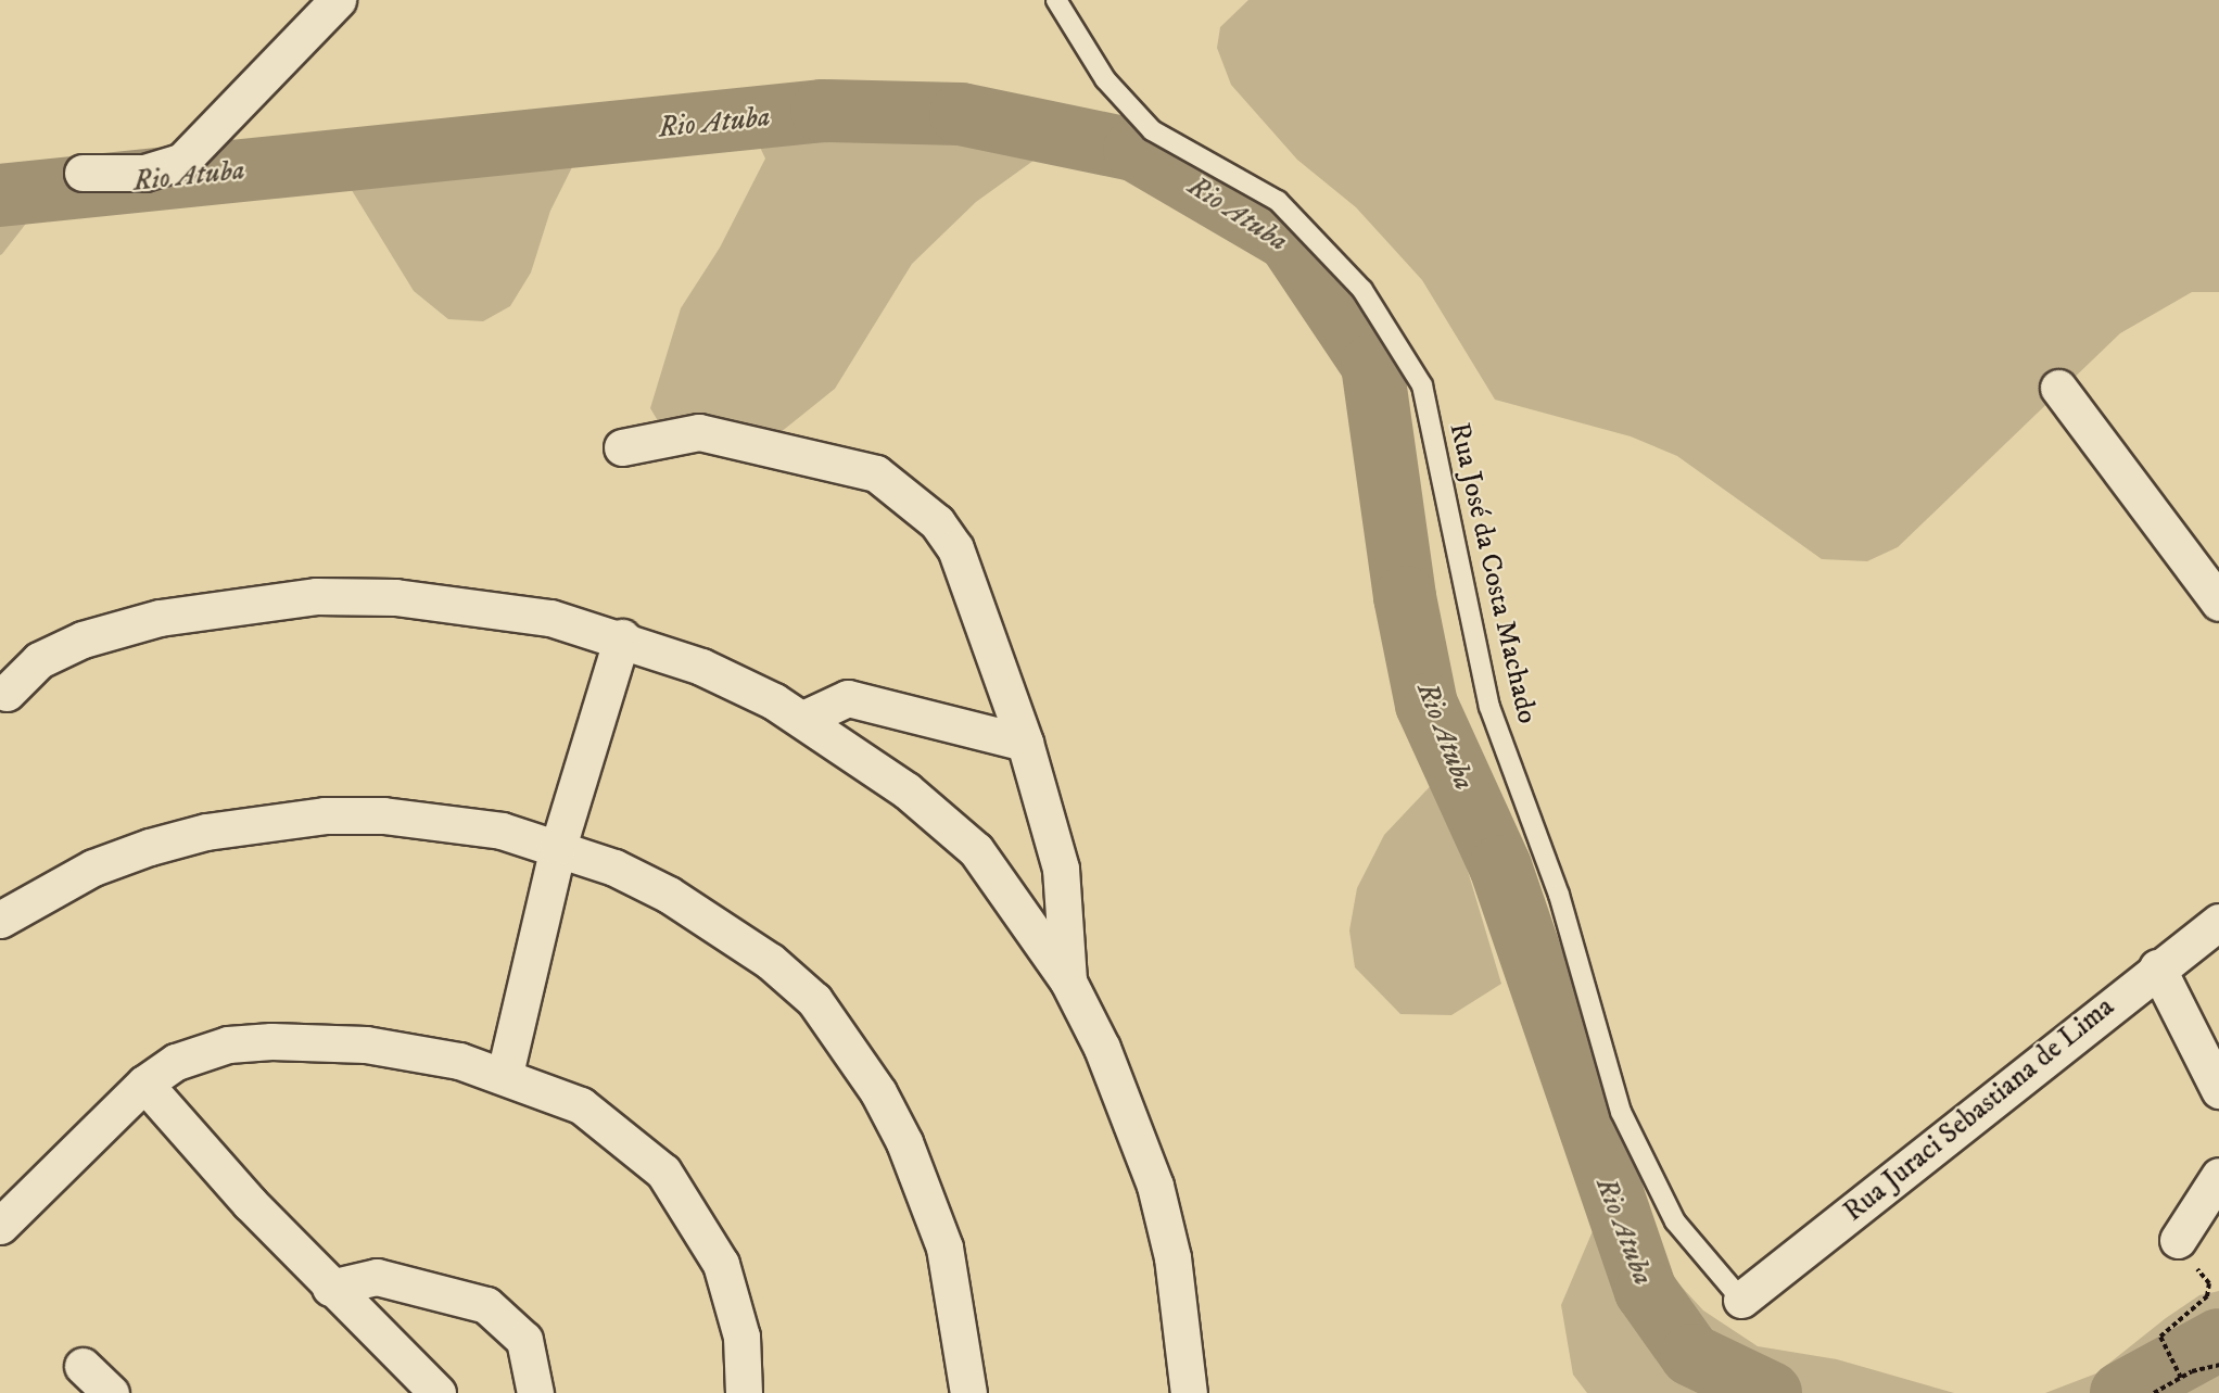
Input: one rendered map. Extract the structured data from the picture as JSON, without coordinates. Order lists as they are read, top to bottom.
{
  "streets": {
    "street": ["Rua Juraci Sebastiana de Lima"],
    "lane": ["Rua José da Costa Machado"]
  },
  "crossings": [
    ["Rua José da Costa Machado", "Rua Juraci Sebastiana de Lima"]
  ],
  "water": ["Rio Atuba"]
}
